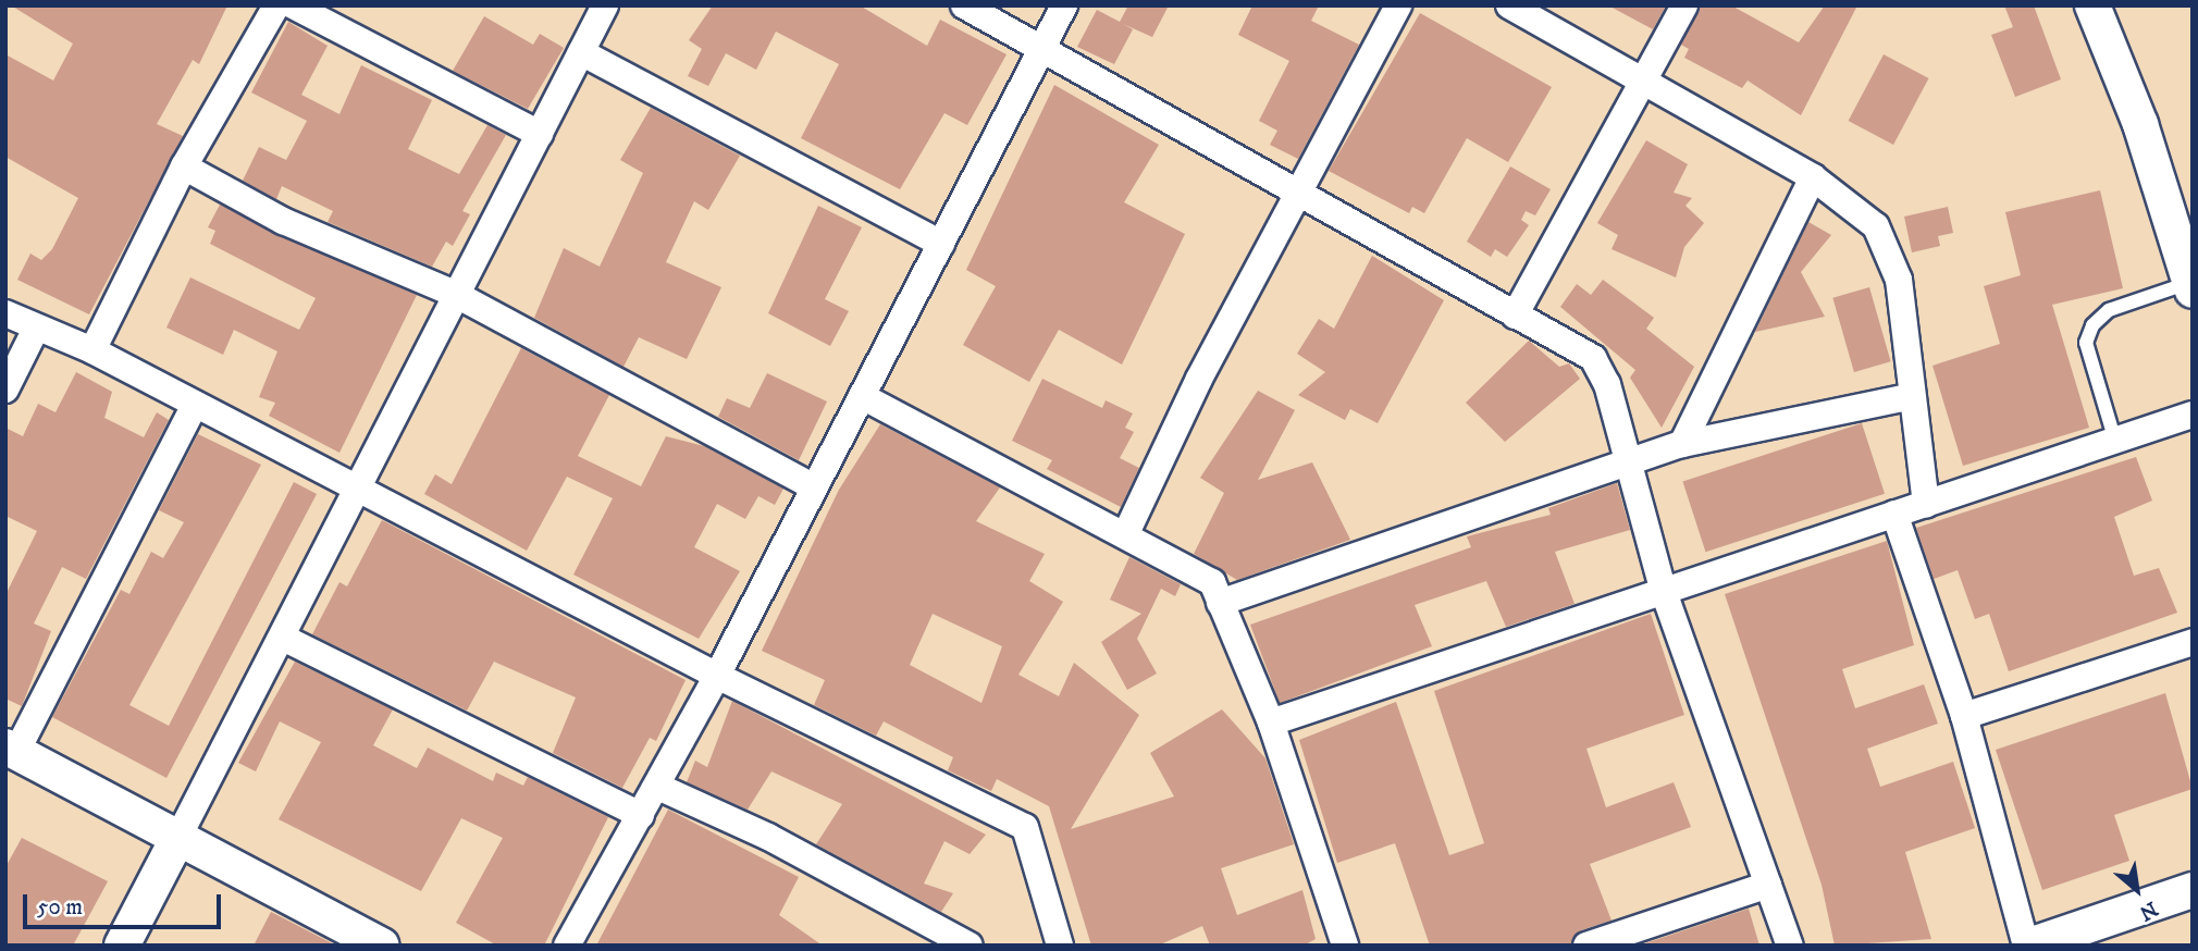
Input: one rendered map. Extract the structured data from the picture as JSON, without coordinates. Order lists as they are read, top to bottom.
{
  "scale_bar": "50 m",
  "north": "bottom right"
}
